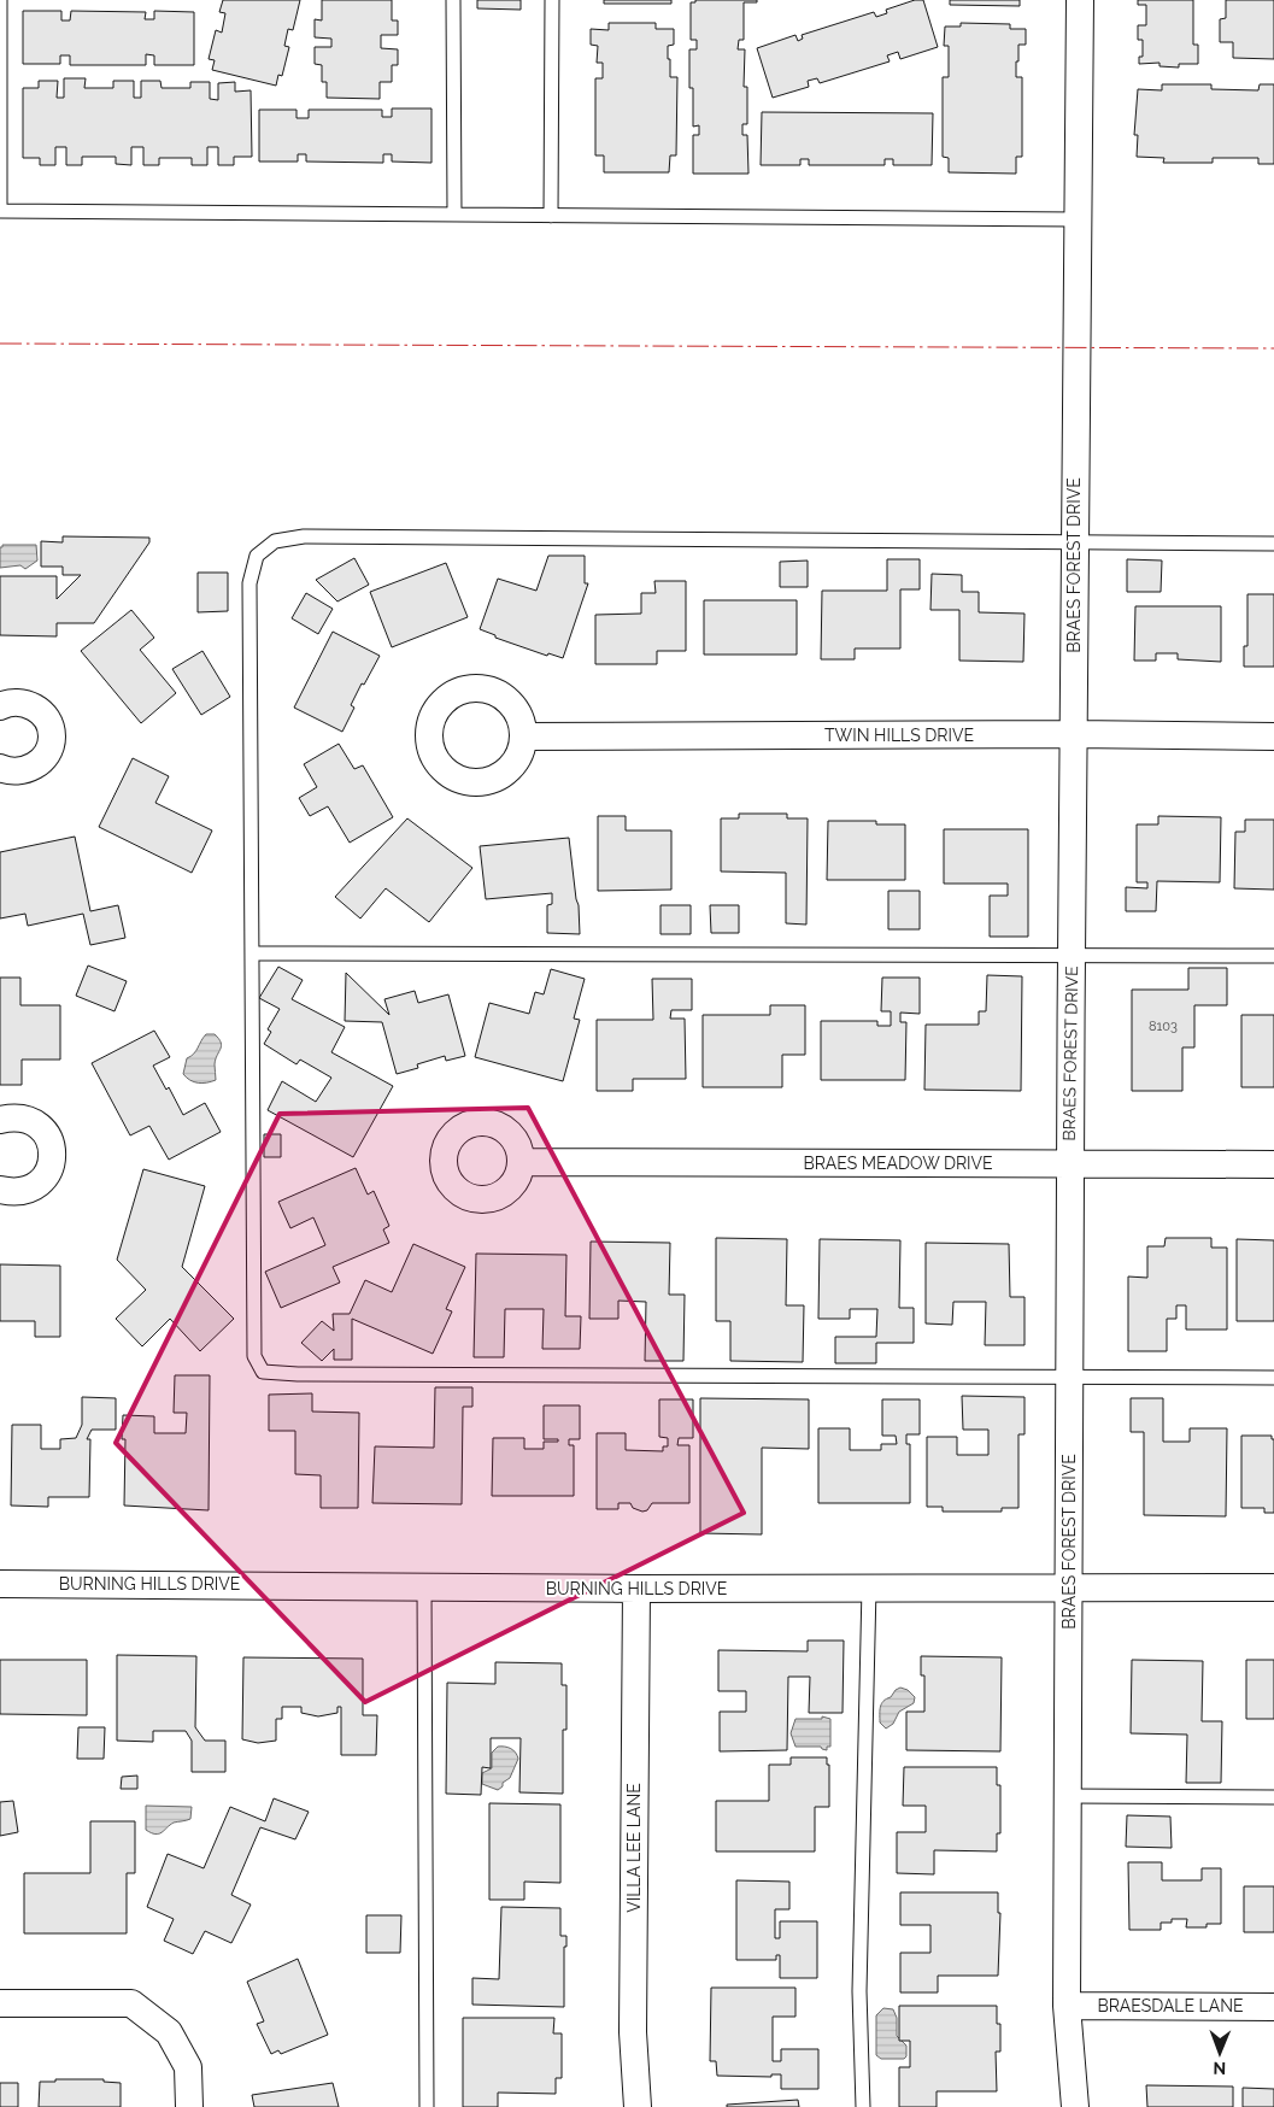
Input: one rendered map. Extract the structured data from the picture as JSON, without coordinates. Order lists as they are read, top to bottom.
{
  "streets": {
    "street": [
      "BRAES FOREST DRIVE",
      "TWIN HILLS DRIVE",
      "BRAES MEADOW DRIVE",
      "BURNING HILLS DRIVE",
      "VILLA LEE LANE",
      "BRAESDALE LANE"
    ]
  },
  "crossings": [
    ["BRAES FOREST DRIVE", "TWIN HILLS DRIVE"],
    ["BRAES FOREST DRIVE", "BRAES MEADOW DRIVE"],
    ["BRAES FOREST DRIVE", "BURNING HILLS DRIVE"],
    ["BRAES FOREST DRIVE", "BRAESDALE LANE"],
    ["BURNING HILLS DRIVE", "VILLA LEE LANE"]
  ],
  "house_numbers": ["8103"],
  "north": "bottom"
}
